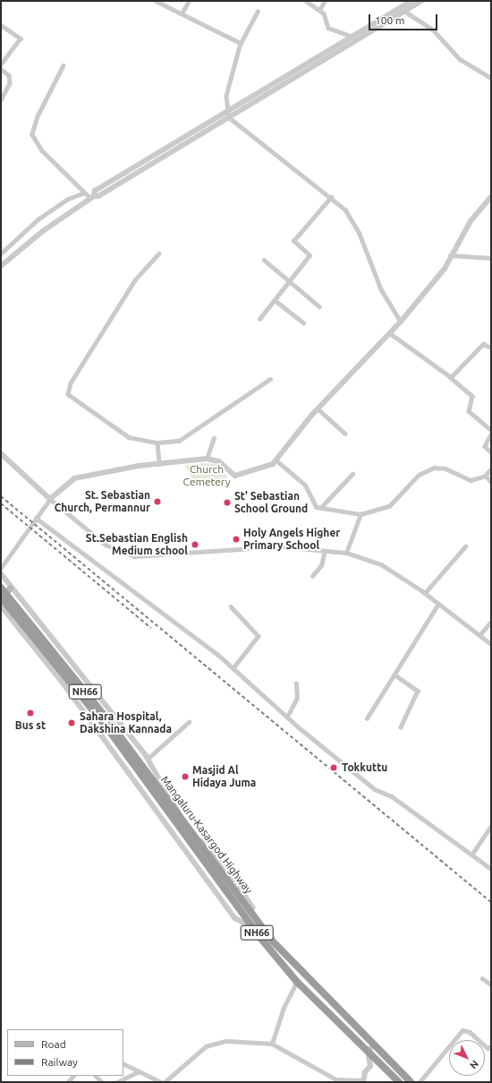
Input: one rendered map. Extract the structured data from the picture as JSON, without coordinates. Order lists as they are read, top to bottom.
{
  "streets": {
    "highway": ["NH66", "Mangaluru-Kasargod Highway"]
  },
  "parks": ["Church Cemetery"],
  "places": [
    "St. Sebastian Church, Permannur",
    "St' Sebastian School Ground",
    "Holy Angels Higher Primary School",
    "St.Sebastian English Medium school",
    "Bus st",
    "Sahara Hospital, Dakshina Kannada",
    "Tokkuttu",
    "Masjid Al Hidaya Juma"
  ],
  "legend": ["Road", "Railway"],
  "scale_bar": "100 m",
  "north": "bottom right"
}
